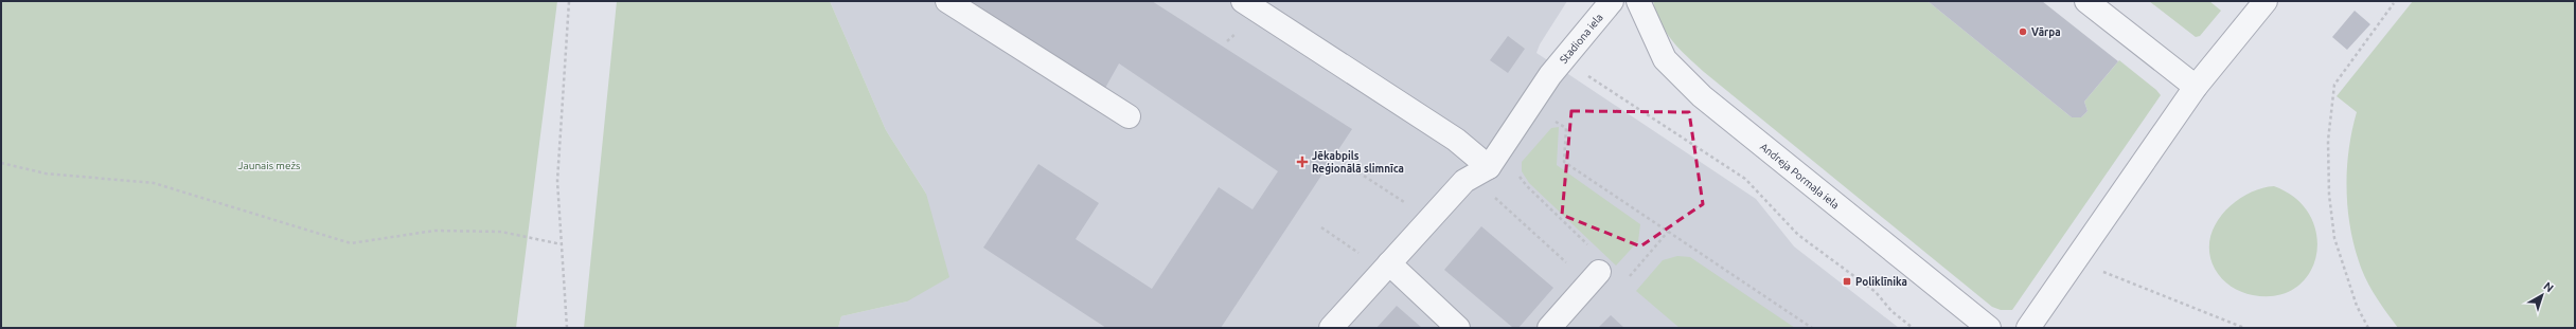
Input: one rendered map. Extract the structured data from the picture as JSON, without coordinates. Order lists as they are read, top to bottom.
{
  "streets": {
    "street": ["Stadiona iela", "Andreja Pormaļa iela"]
  },
  "parks": ["Jaunais mežs"],
  "places": {
    "other": ["Vārpa"],
    "health": ["Jēkabpils Reģionālā slimnīca"],
    "transit": ["Poliklīnika"]
  },
  "north": "top right"
}
